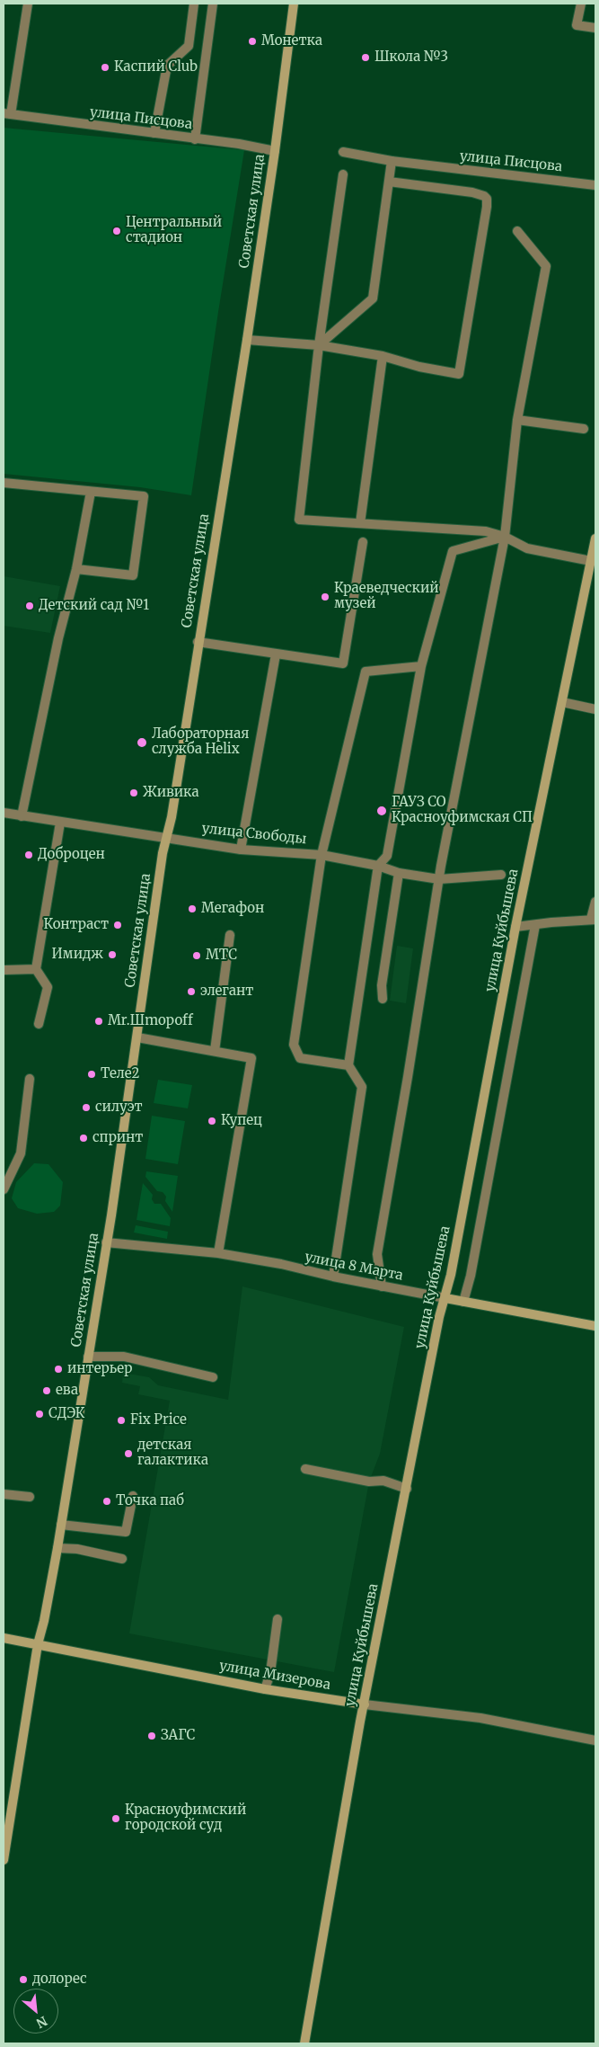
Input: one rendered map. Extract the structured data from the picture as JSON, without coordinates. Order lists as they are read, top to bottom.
{
  "streets": {
    "main road": [
      "Советская улица",
      "улица Куйбышева",
      "улица 8 Марта",
      "улица Мизерова"
    ],
    "street": ["улица Писцова", "улица Свободы"]
  },
  "crossings": [
    ["улица Писцова", "Советская улица"],
    ["Советская улица", "улица Свободы"],
    ["Советская улица", "улица 8 Марта"],
    ["Советская улица", "улица Мизерова"],
    ["улица Куйбышева", "улица 8 Марта"],
    ["улица Куйбышева", "улица Мизерова"]
  ],
  "places": [
    "Монетка",
    "Школа №3",
    "Каспий Club",
    "Центральный стадион",
    "Краеведческий музей",
    "Детский сад №1",
    "Лабораторная служба Helix",
    "Живика",
    "ГАУЗ СО Красноуфимская СП",
    "Доброцен",
    "Мегафон",
    "Контраст",
    "Имидж",
    "МТС",
    "элегант",
    "Mr.Шmopoff",
    "Теле2",
    "силуэт",
    "Купец",
    "спринт",
    "интерьер",
    "ева",
    "СДЭК",
    "Fix Price",
    "детская галактика",
    "Точка паб",
    "ЗАГС",
    "Красноуфимский городской суд",
    "долорес"
  ],
  "north": "bottom right"
}
